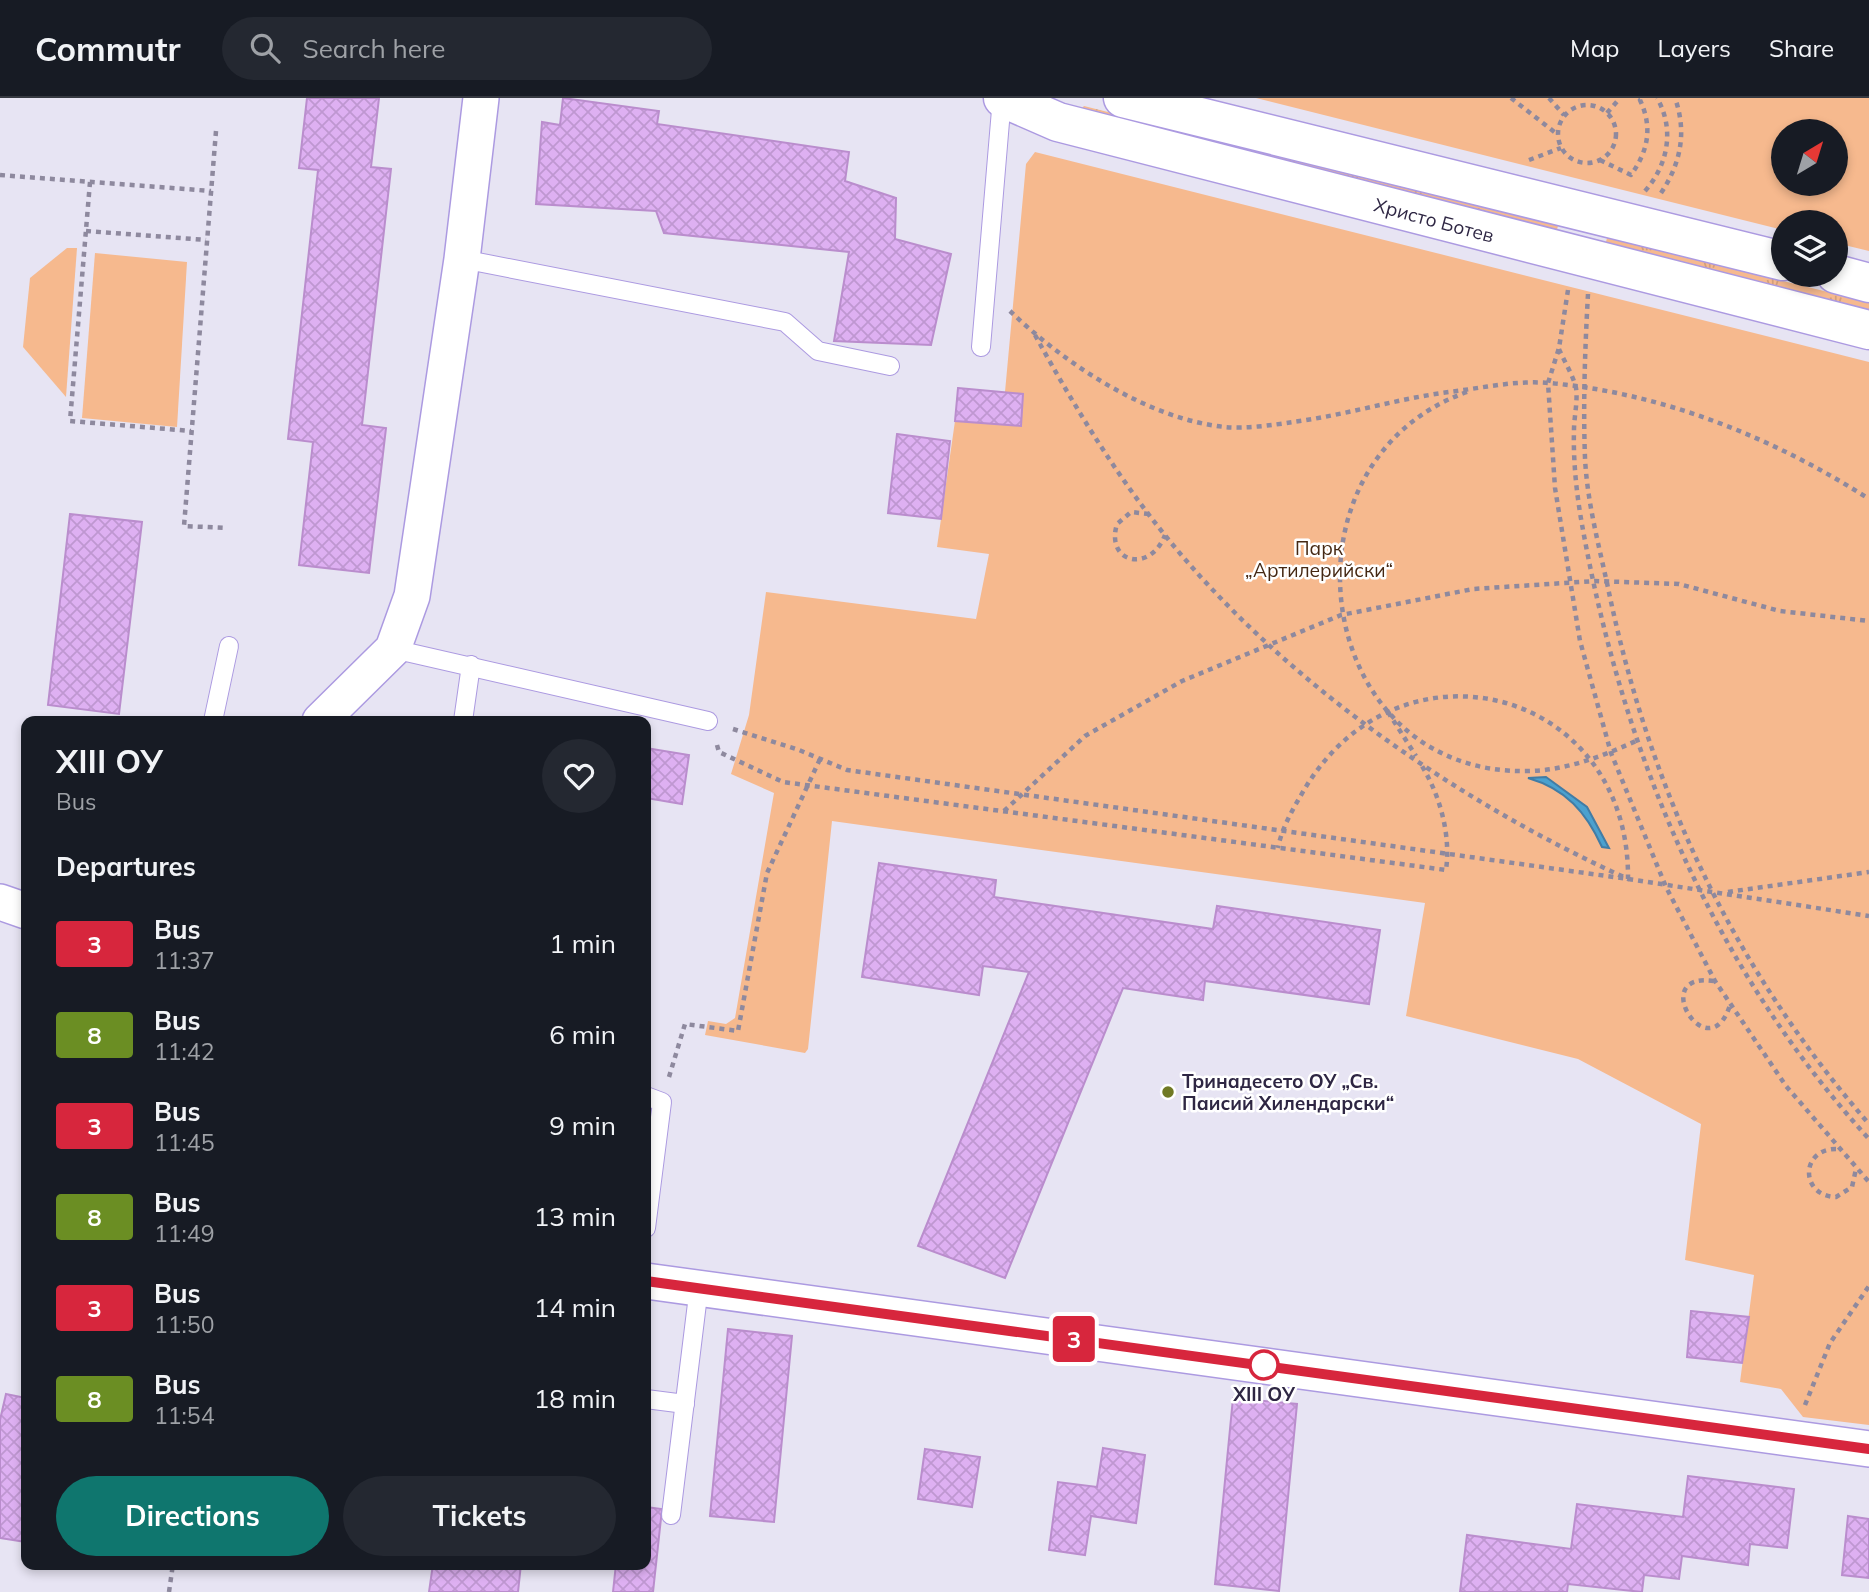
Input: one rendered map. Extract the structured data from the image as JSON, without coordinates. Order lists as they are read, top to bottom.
{
  "streets": {
    "street": ["Христо Ботев"]
  },
  "parks": ["Парк „Артилерийски“"],
  "places": ["Тринадесето ОУ „Св. Паисий Хилендарски“", "XIII ОУ"],
  "lines": ["bus line 3"],
  "north": "top right",
  "page": {
    "header": "Commutr",
    "search": "Search here",
    "nav": ["Map", "Layers", "Share"],
    "on_map": "3",
    "heading": [
      ["XIII ОУ", "Bus"],
      "Departures"
    ],
    "list": [
      {
        "mark": "3",
        "name": "Bus",
        "note": "11:37",
        "value": "1 min"
      },
      {
        "mark": "8",
        "name": "Bus",
        "note": "11:42",
        "value": "6 min"
      },
      {
        "mark": "3",
        "name": "Bus",
        "note": "11:45",
        "value": "9 min"
      },
      {
        "mark": "8",
        "name": "Bus",
        "note": "11:49",
        "value": "13 min"
      },
      {
        "mark": "3",
        "name": "Bus",
        "note": "11:50",
        "value": "14 min"
      },
      {
        "mark": "8",
        "name": "Bus",
        "note": "11:54",
        "value": "18 min"
      }
    ],
    "buttons": ["Directions", "Tickets"]
  }
}
